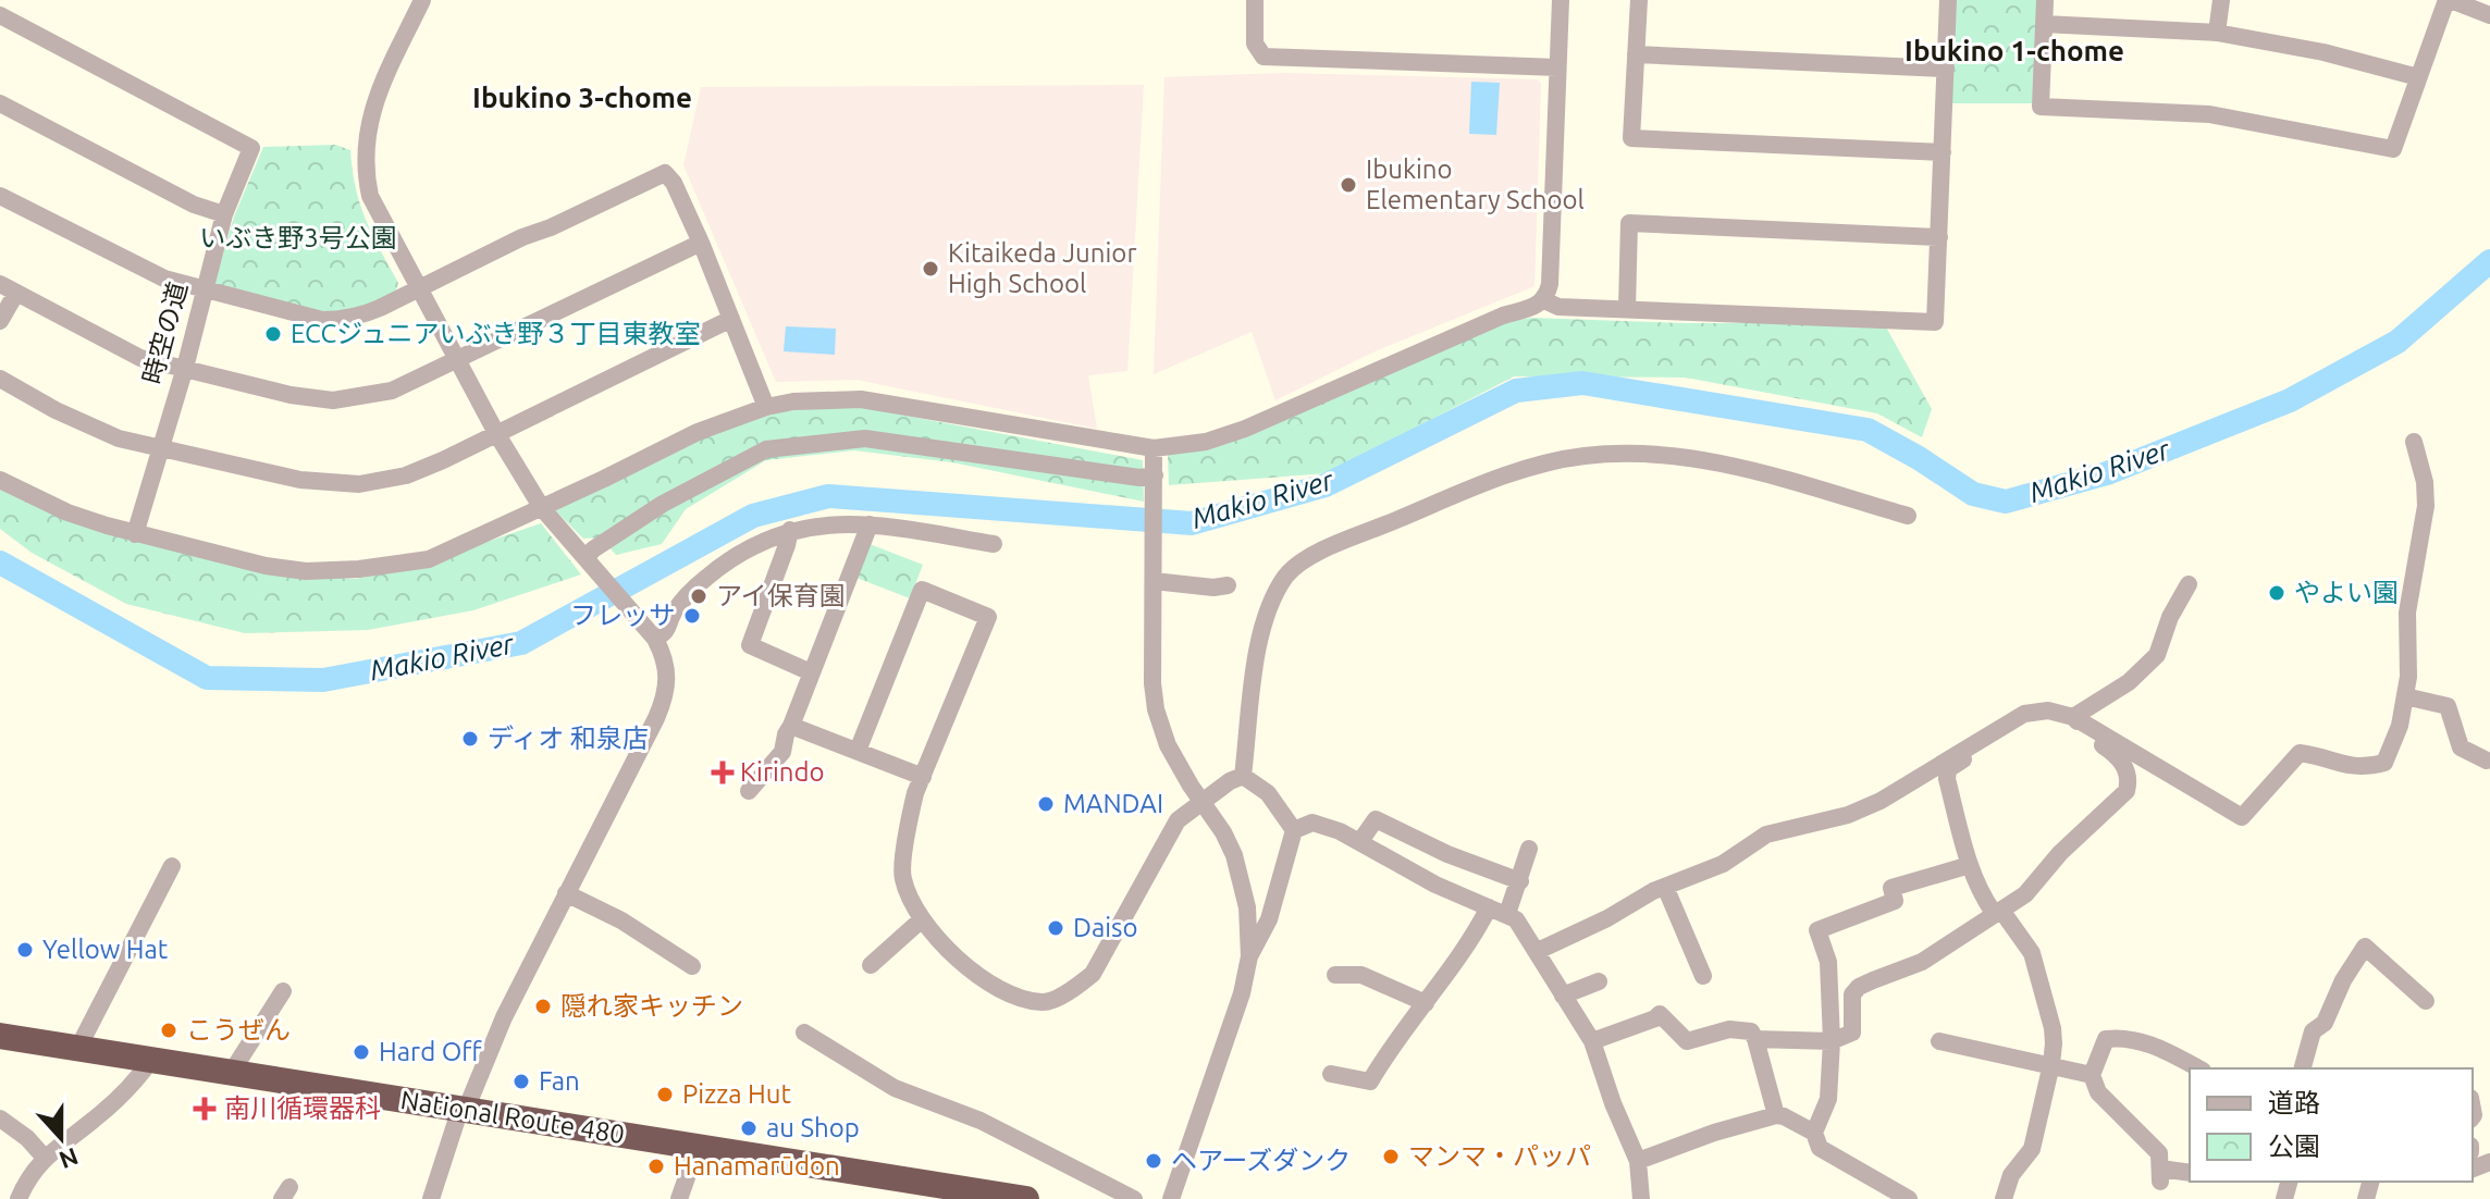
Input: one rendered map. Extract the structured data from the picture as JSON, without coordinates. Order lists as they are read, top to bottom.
{
  "streets": {
    "highway": ["National Route 480"],
    "street": ["時空の道"]
  },
  "districts": ["Ibukino 1-chome", "Ibukino 3-chome"],
  "water": ["Makio River"],
  "parks": ["いぶき野3号公園"],
  "places": {
    "other": [
      "Ibukino Elementary School",
      "Kitaikeda Junior High School",
      "ECCジュニアいぶき野３丁目東教室",
      "やよい園",
      "アイ保育園",
      "フレッサ",
      "ディオ 和泉店",
      "MANDAI",
      "Daiso",
      "Yellow Hat",
      "隠れ家キッチン",
      "こうぜん",
      "Hard Off",
      "Fan",
      "Pizza Hut",
      "au Shop",
      "マンマ・パッパ",
      "ヘアーズダンク",
      "Hanamarūdon"
    ],
    "health": ["Kirindo", "南川循環器科"]
  },
  "legend": ["道路", "公園"],
  "north": "bottom"
}
